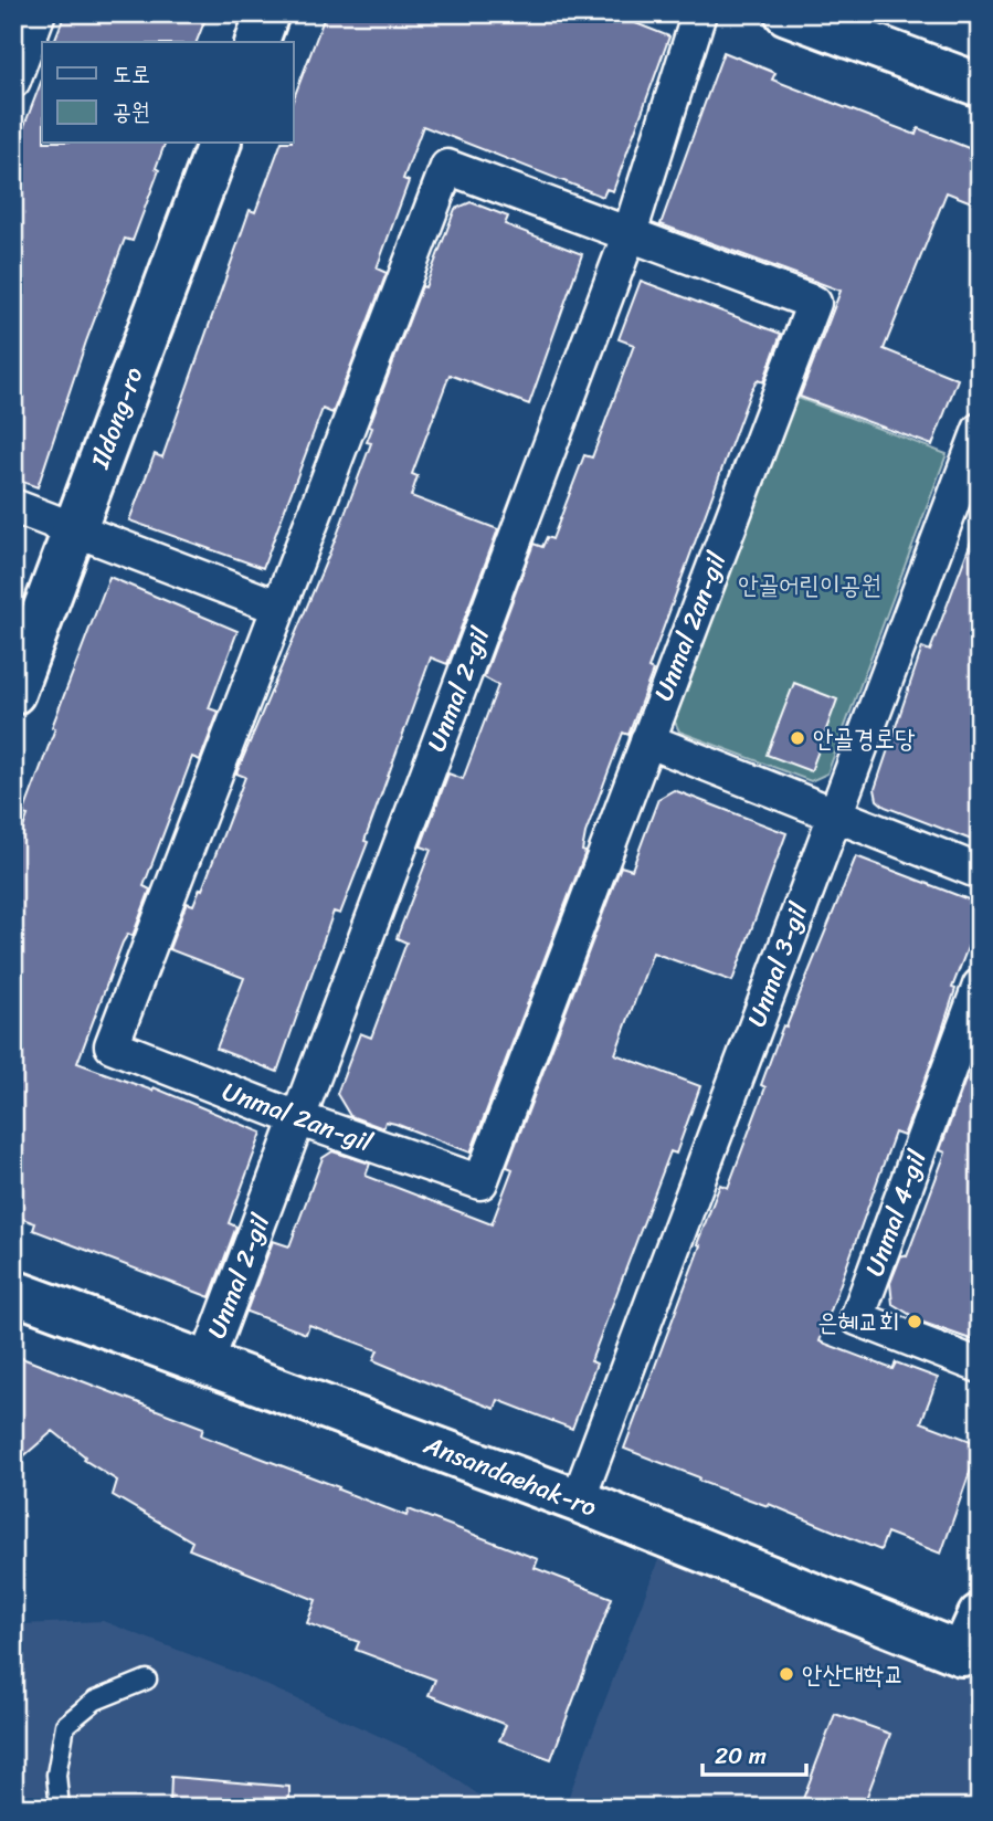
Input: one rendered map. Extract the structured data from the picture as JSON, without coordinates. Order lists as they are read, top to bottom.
{
  "streets": {
    "street": [
      "Ildong-ro",
      "Unmal 2an-gil",
      "Unmal 2-gil",
      "Unmal 3-gil",
      "Unmal 4-gil",
      "Ansandaehak-ro"
    ]
  },
  "crossings": [
    ["Unmal 2an-gil", "Unmal 2-gil"],
    ["Unmal 2-gil", "Ansandaehak-ro"],
    ["Unmal 3-gil", "Ansandaehak-ro"]
  ],
  "parks": ["안골어린이공원"],
  "places": ["안골경로당", "은혜교회", "안산대학교"],
  "legend": ["도로", "공원"],
  "scale_bar": "20 m"
}
